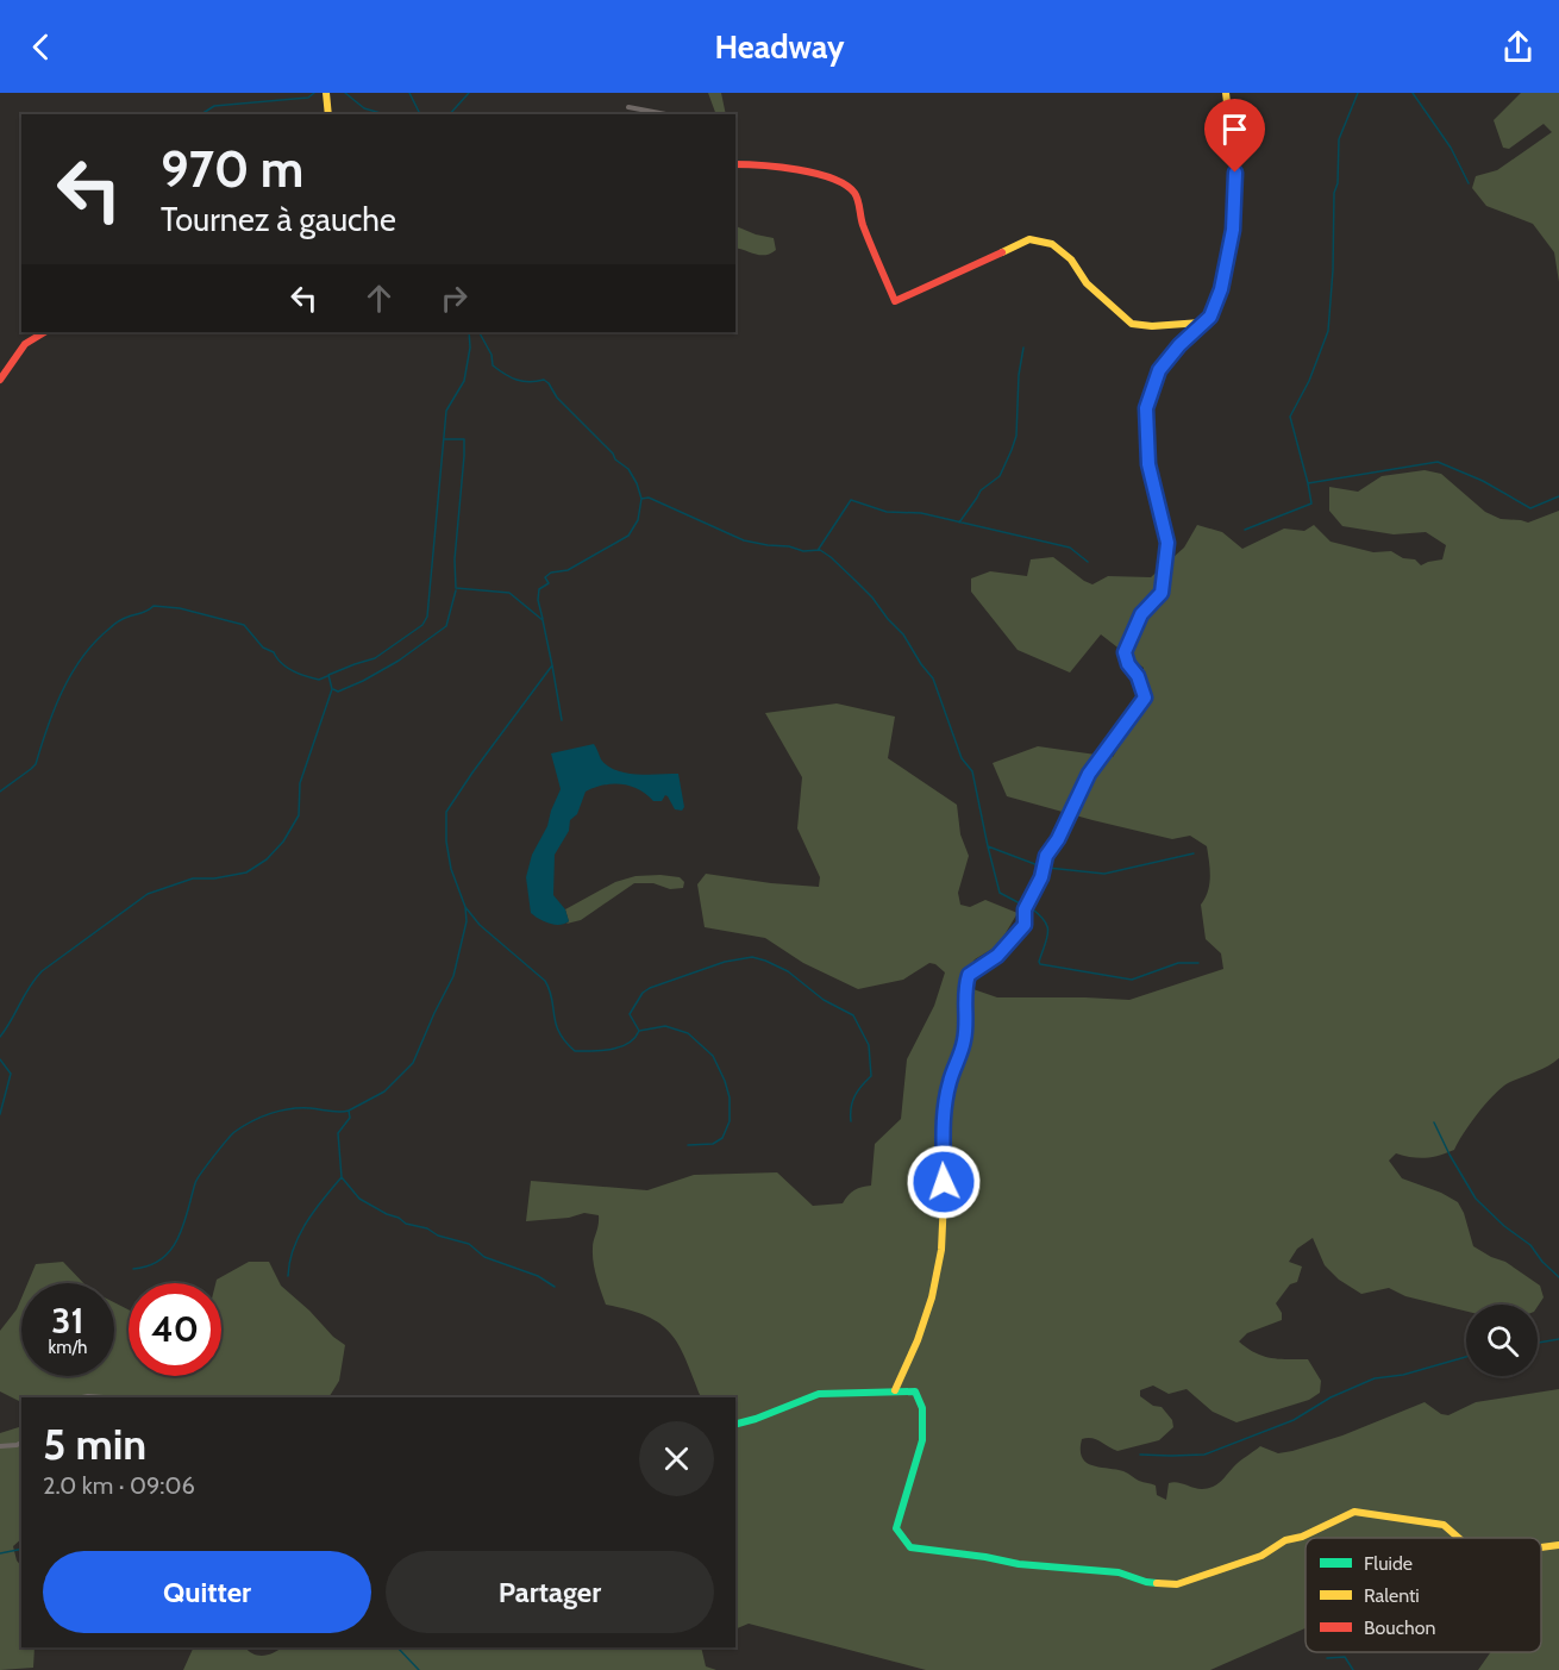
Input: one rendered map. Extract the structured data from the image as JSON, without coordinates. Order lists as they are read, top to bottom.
{
  "legend": ["Fluide", "Ralenti", "Bouchon"],
  "page": {
    "header": "Headway",
    "turn": ["970 m", "Tournez à gauche"],
    "speed": "31 km/h",
    "limit": "40",
    "heading": ["5 min", "2.0 km · 09:06"],
    "buttons": ["Quitter", "Partager"]
  }
}
